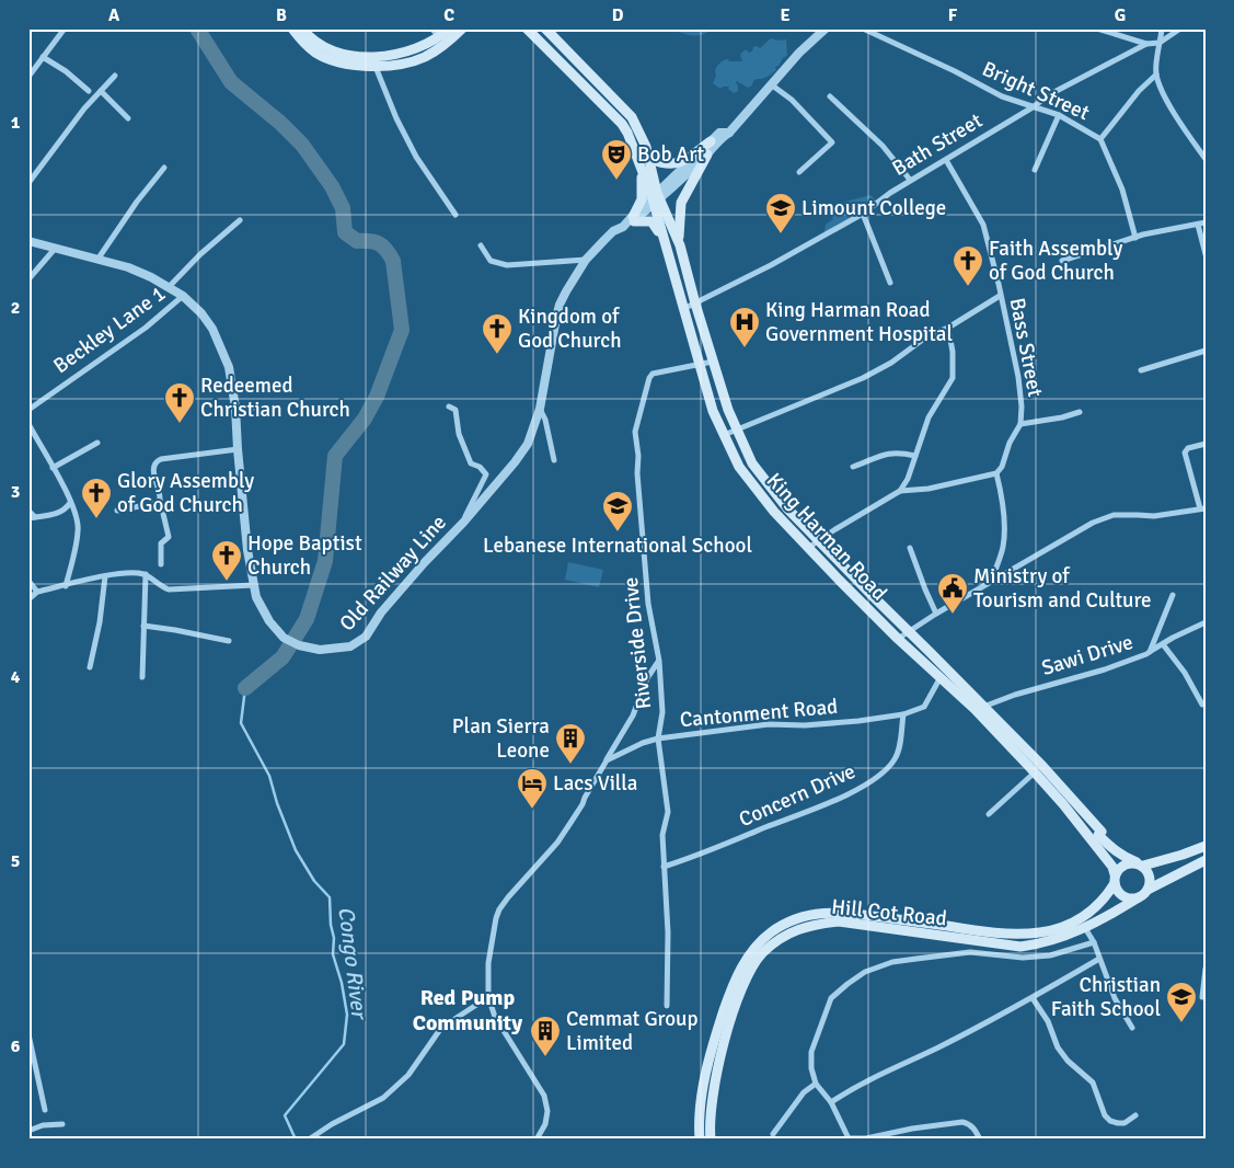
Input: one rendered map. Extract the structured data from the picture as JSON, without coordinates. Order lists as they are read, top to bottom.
{
  "streets": {
    "main road": ["King Harman Road", "Hill Cot Road"],
    "street": [
      "Bright Street",
      "Bath Street",
      "Beckley Lane 1",
      "Bass Street",
      "Old Railway Line",
      "Riverside Drive",
      "Sawi Drive",
      "Cantonment Road",
      "Concern Drive"
    ]
  },
  "crossings": [
    ["Bright Street", "Bath Street"],
    ["Bath Street", "Bass Street"],
    ["Bath Street", "King Harman Road"],
    ["Beckley Lane 1", "Old Railway Line"],
    ["King Harman Road", "Old Railway Line"],
    ["King Harman Road", "Riverside Drive"],
    ["King Harman Road", "Sawi Drive"],
    ["King Harman Road", "Cantonment Road"],
    ["King Harman Road", "Hill Cot Road"],
    ["Riverside Drive", "Cantonment Road"],
    ["Riverside Drive", "Concern Drive"],
    ["Cantonment Road", "Concern Drive"]
  ],
  "districts": ["Red Pump Community"],
  "water": ["Congo River"],
  "places": {
    "theatre": ["Bob Art"],
    "school or university": ["Limount College", "Lebanese International School", "Christian Faith School"],
    "church": [
      "Faith Assembly of God Church",
      "Kingdom of God Church",
      "Redeemed Christian Church",
      "Glory Assembly of God Church",
      "Hope Baptist Church"
    ],
    "hospital": ["King Harman Road Government Hospital"],
    "public building": ["Ministry of Tourism and Culture"],
    "building": ["Plan Sierra Leone", "Cemmat Group Limited"],
    "hotel": ["Lacs Villa"]
  },
  "grid": {
    "columns": [
      "A",
      "B",
      "C",
      "D",
      "E",
      "F",
      "G"
    ],
    "rows": [
      "1",
      "2",
      "3",
      "4",
      "5",
      "6"
    ]
  }
}
